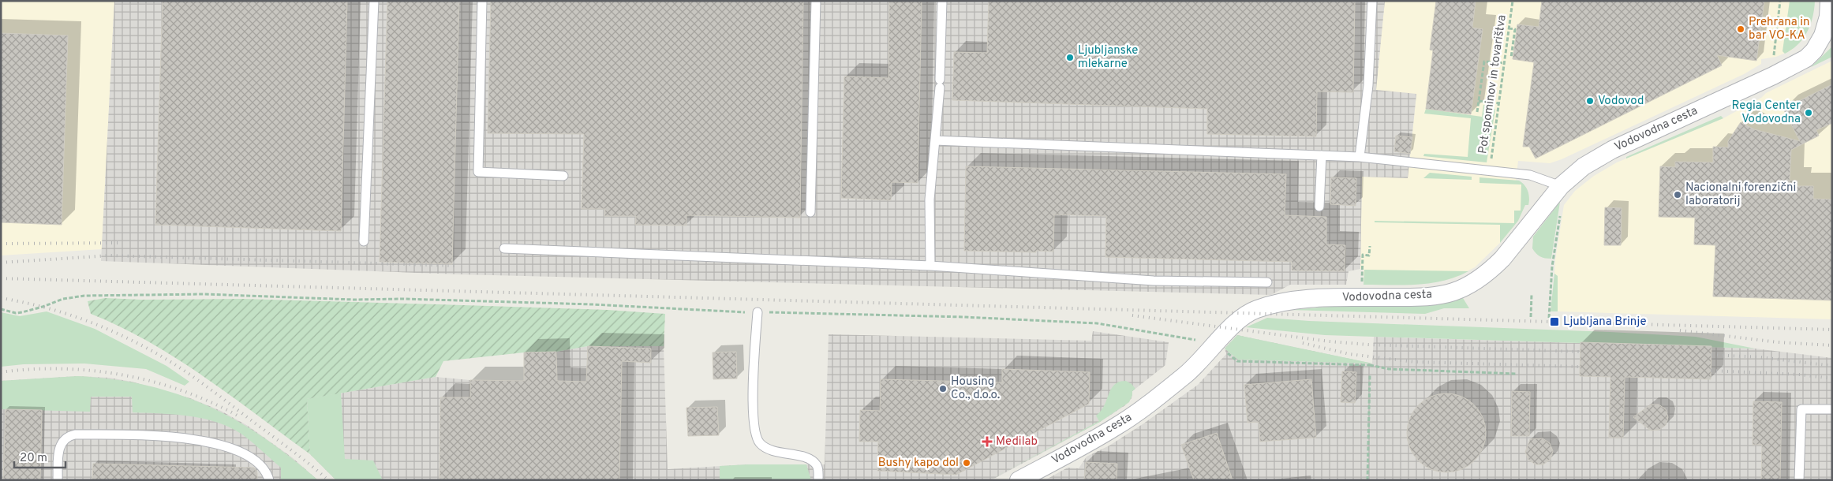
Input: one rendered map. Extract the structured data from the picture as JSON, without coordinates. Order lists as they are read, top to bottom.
{
  "streets": {
    "street": ["Vodovodna cesta"],
    "path": ["Pot spominov in tovarištva"]
  },
  "places": {
    "other": [
      "Prehrana in bar VO-KA",
      "Ljubljanske mlekarne",
      "Vodovod",
      "Regia Center Vodovodna",
      "Nacionalni forenzični laboratorij",
      "Housing Co., d.o.o.",
      "Bushy kapo dol"
    ],
    "transit": ["Ljubljana Brinje"],
    "health": ["Medilab"]
  },
  "scale_bar": "20 m"
}
